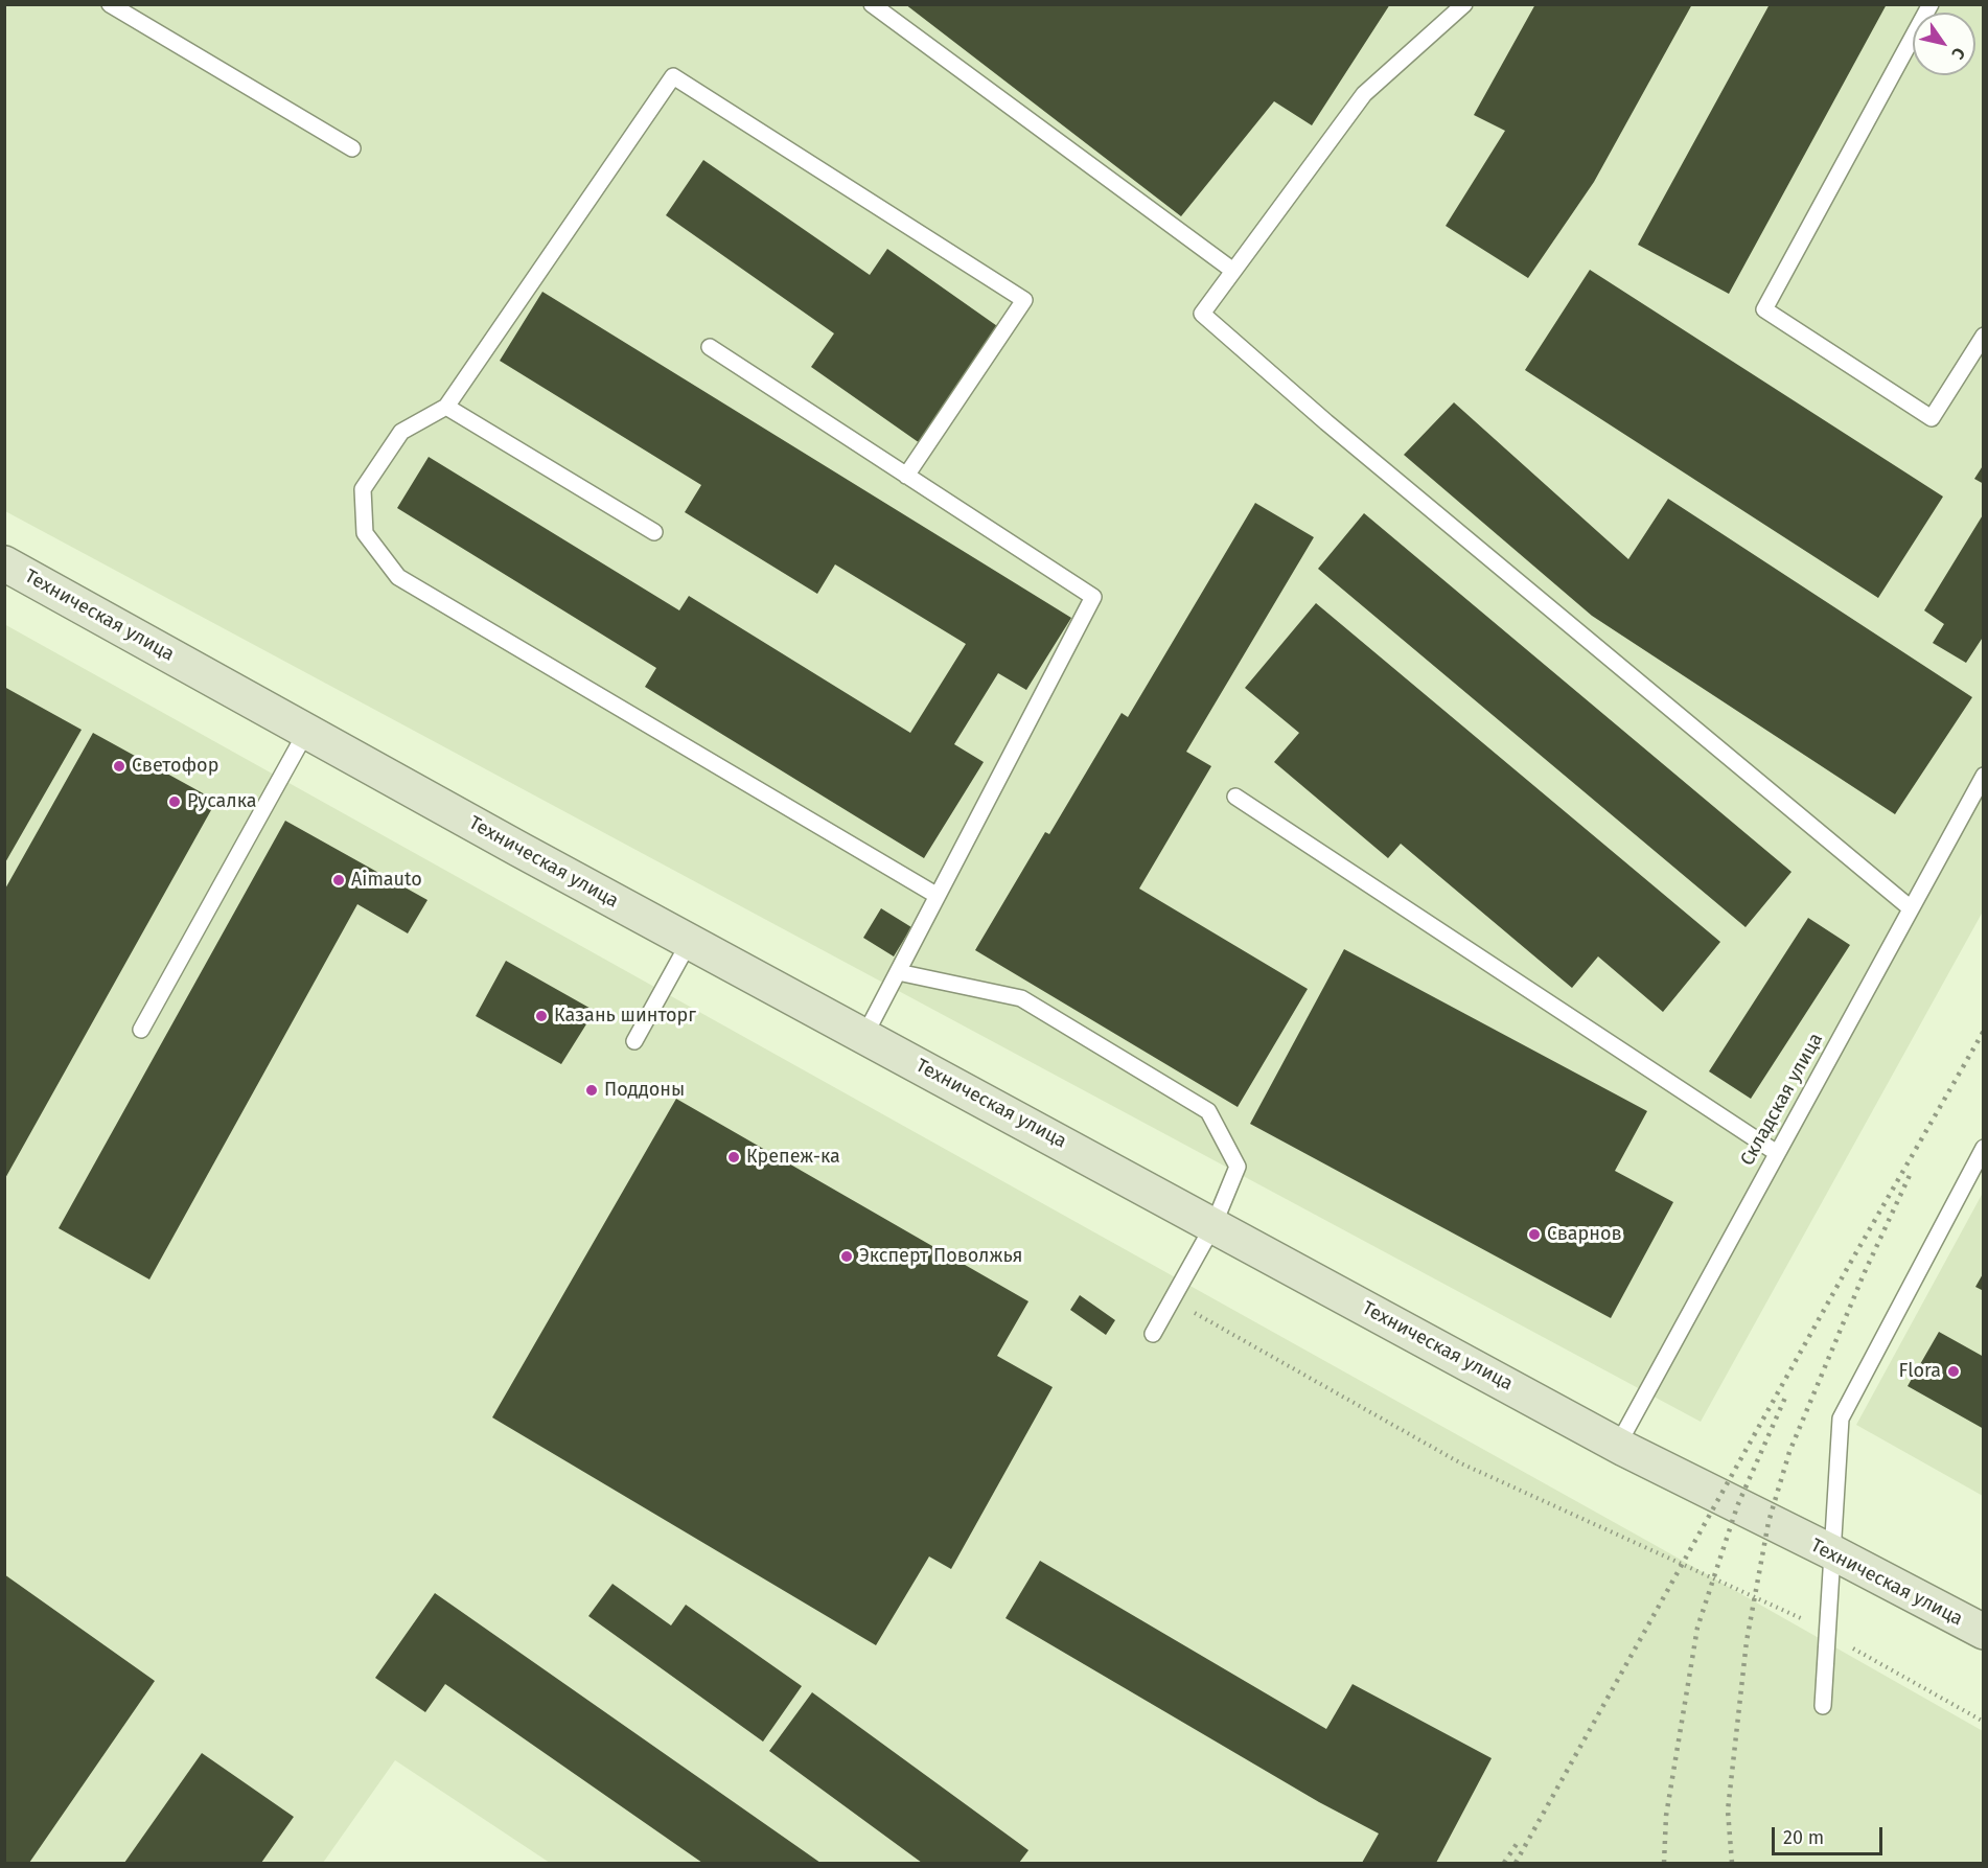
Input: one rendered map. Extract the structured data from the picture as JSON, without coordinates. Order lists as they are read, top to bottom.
{
  "streets": {
    "main road": ["Техническая улица"],
    "lane": ["Складская улица"]
  },
  "crossings": [
    ["Техническая улица", "Складская улица"]
  ],
  "places": [
    "Светофор",
    "Русалка",
    "Aimauto",
    "Казань шинторг",
    "Поддоны",
    "Крепеж-ка",
    "Сварнов",
    "Эксперт Поволжья",
    "Flora"
  ],
  "scale_bar": "20 m",
  "north": "bottom right"
}
